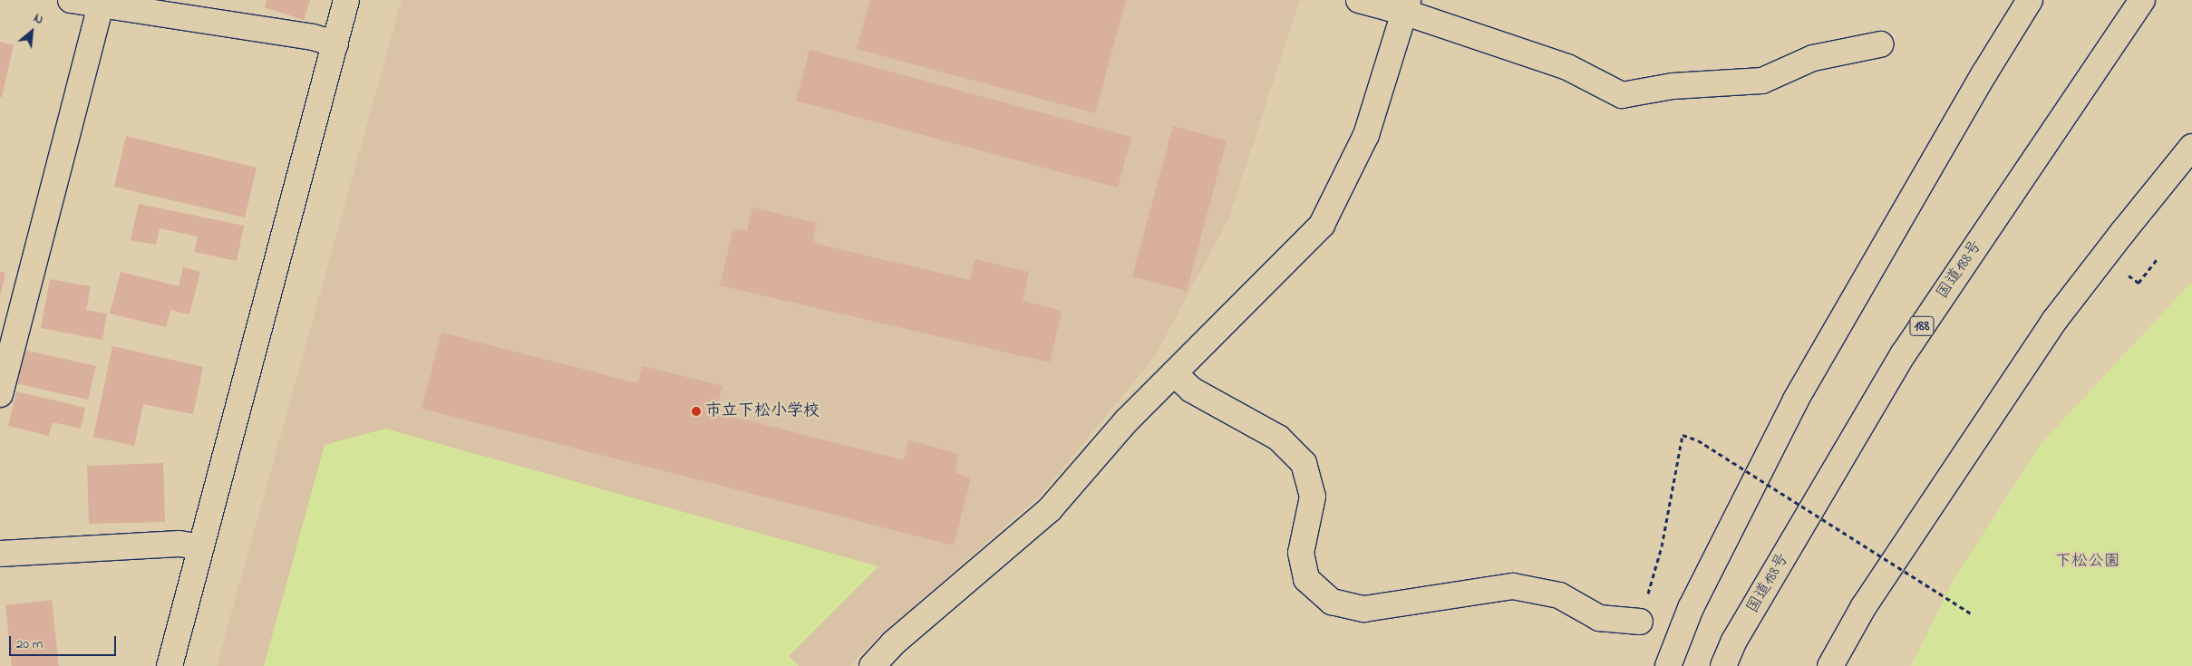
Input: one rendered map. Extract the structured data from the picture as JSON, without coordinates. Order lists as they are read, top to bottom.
{
  "streets": {
    "main road": ["国道188号", "188"]
  },
  "parks": ["下松公園"],
  "places": ["市立下松小学校"],
  "scale_bar": "20 m",
  "north": "top right"
}
